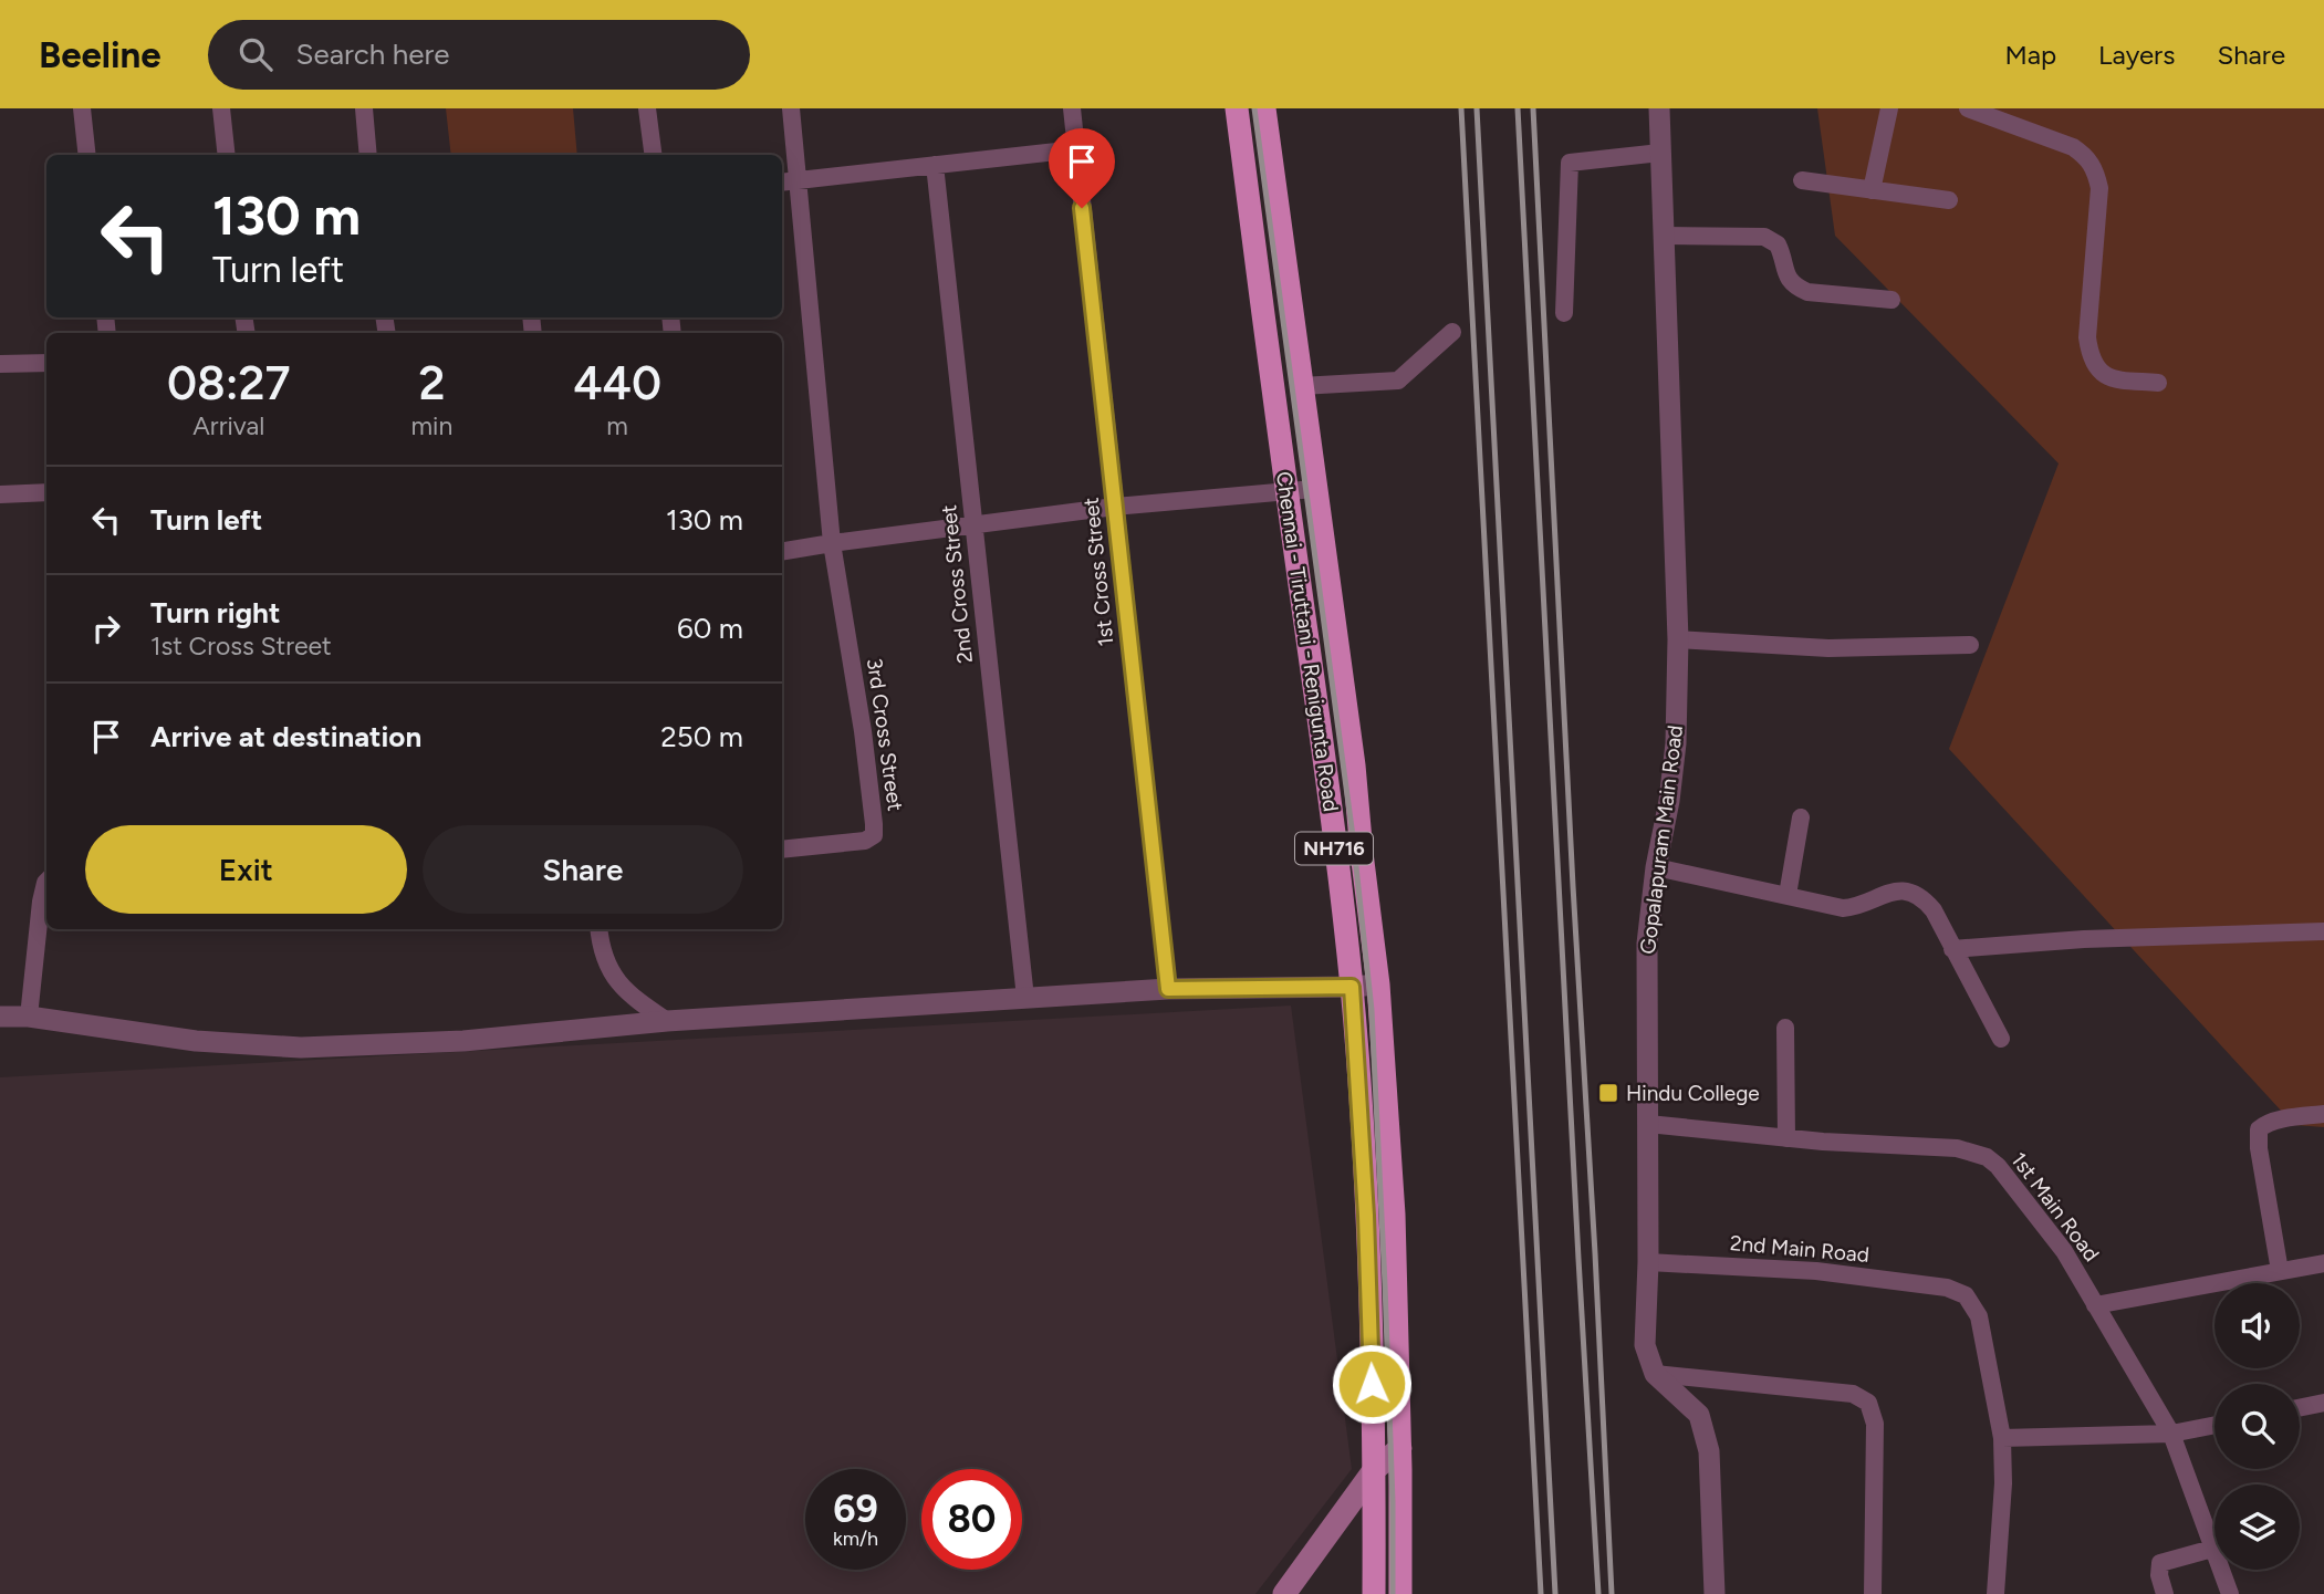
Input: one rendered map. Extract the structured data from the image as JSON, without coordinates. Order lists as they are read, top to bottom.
{
  "streets": {
    "highway": ["Chennai - Tiruttani - Renigunta Road", "NH716"],
    "street": [
      "1st Cross Street",
      "2nd Cross Street",
      "3rd Cross Street",
      "Gopalapuram Main Road",
      "1st Main Road",
      "2nd Main Road"
    ]
  },
  "crossings": [
    ["Gopalapuram Main Road", "1st Main Road"],
    ["Gopalapuram Main Road", "2nd Main Road"]
  ],
  "places": {
    "transit": ["Hindu College"]
  },
  "page": {
    "header": "Beeline",
    "search": "Search here",
    "nav": ["Map", "Layers", "Share"],
    "turn": ["130 m", "Turn left"],
    "eta": [
      "08:27",
      "Arrival",
      "2",
      "min",
      "440",
      "m"
    ],
    "list": [
      {
        "name": "Turn left",
        "value": "130 m"
      },
      {
        "name": "Turn right",
        "note": "1st Cross Street",
        "value": "60 m"
      },
      {
        "name": "Arrive at destination",
        "value": "250 m"
      }
    ],
    "buttons": ["Exit", "Share"],
    "speed": "69 km/h",
    "limit": "80"
  }
}
